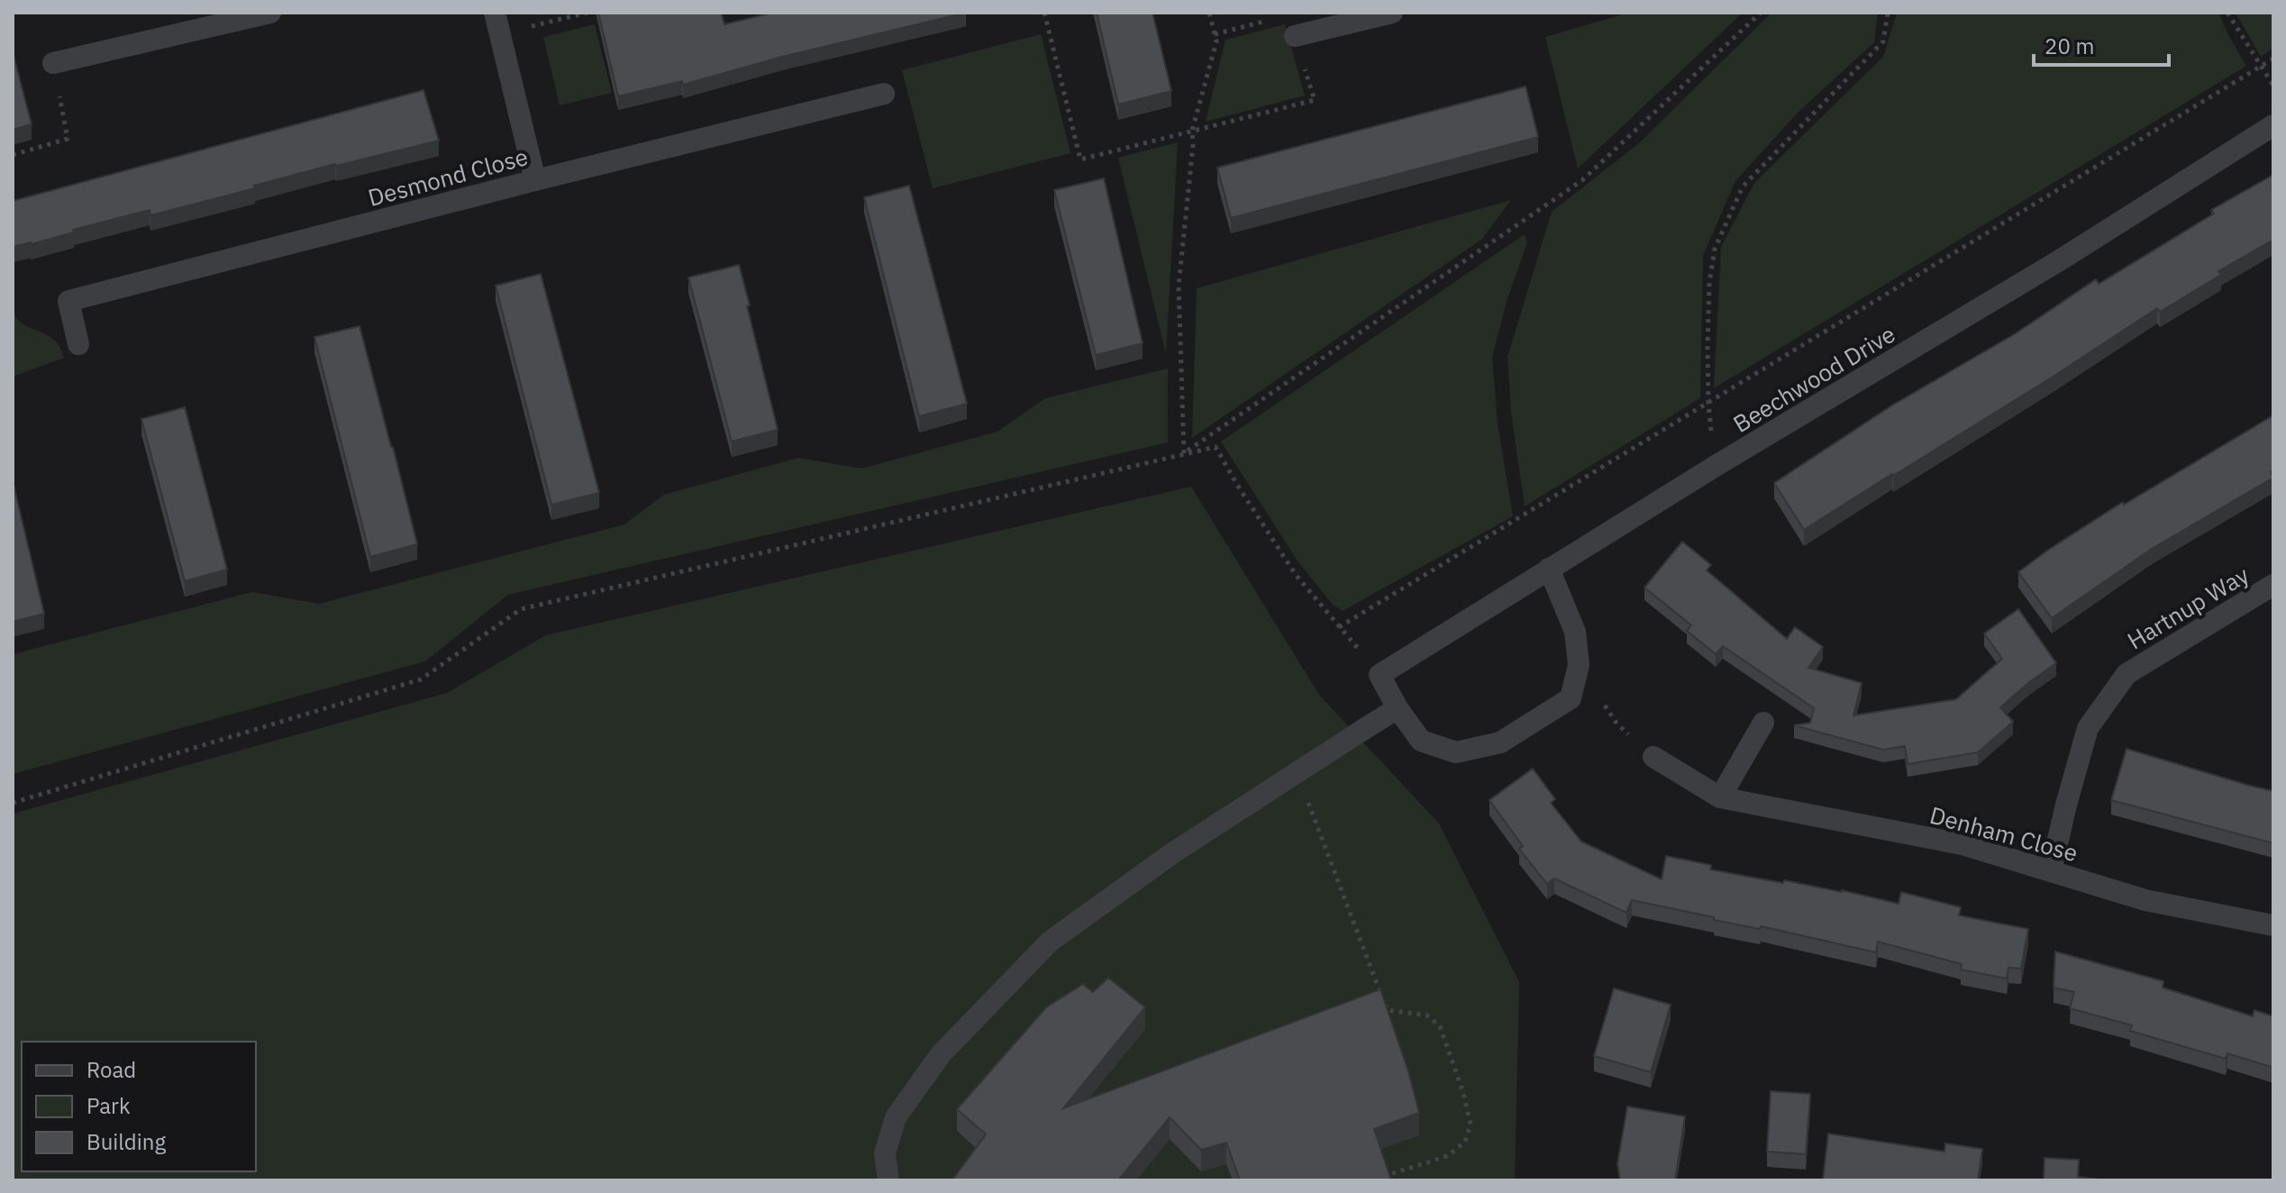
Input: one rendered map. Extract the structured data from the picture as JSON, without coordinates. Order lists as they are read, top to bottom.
{
  "streets": {
    "street": [
      "Desmond Close",
      "Beechwood Drive",
      "Hartnup Way",
      "Denham Close"
    ]
  },
  "crossings": [
    ["Hartnup Way", "Denham Close"]
  ],
  "legend": ["Road", "Park", "Building"],
  "scale_bar": "20 m"
}
